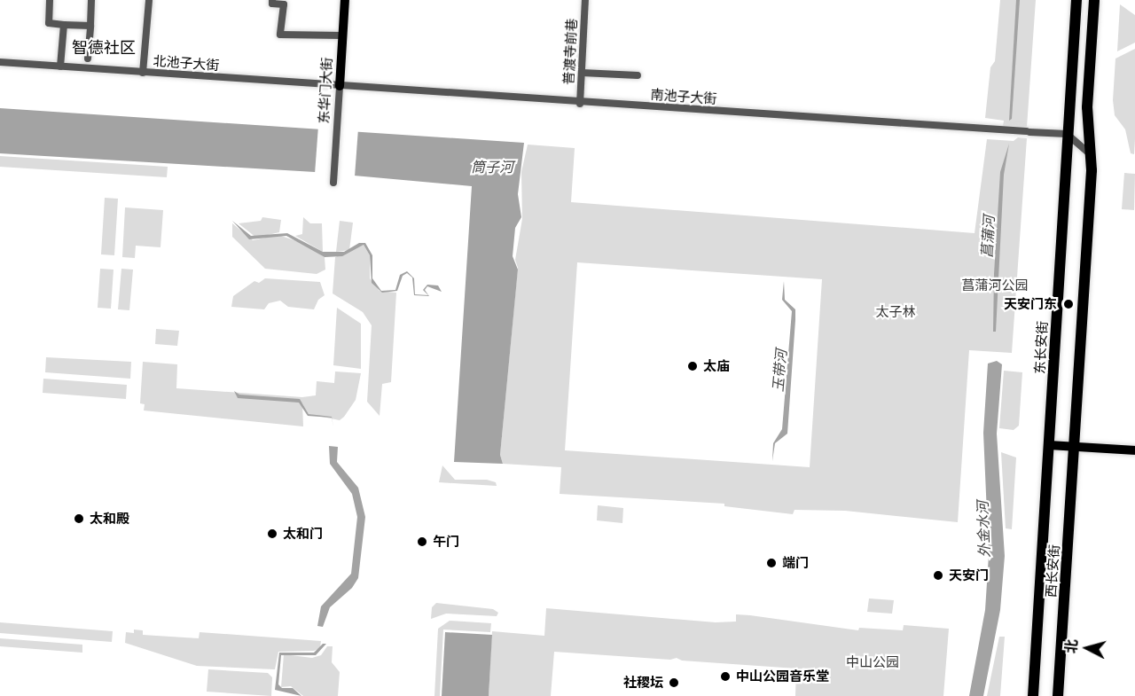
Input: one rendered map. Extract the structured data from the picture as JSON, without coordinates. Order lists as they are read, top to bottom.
{
  "streets": {
    "highway": ["东长安街", "西长安街"],
    "main road": ["东华门大街"],
    "street": ["普渡寺前巷", "北池子大街", "南池子大街"]
  },
  "crossings": [
    ["普渡寺前巷", "南池子大街"],
    ["北池子大街", "东华门大街"],
    ["北池子大街", "南池子大街"],
    ["东华门大街", "南池子大街"],
    ["南池子大街", "东长安街"]
  ],
  "districts": ["智德社区"],
  "water": [
    "筒子河",
    "菖蒲河",
    "玉带河",
    "外金水河"
  ],
  "parks": ["菖蒲河公园", "太子林", "中山公园"],
  "places": [
    "天安门东",
    "太庙",
    "太和殿",
    "太和门",
    "午门",
    "端门",
    "天安门",
    "中山公园音乐堂",
    "社稷坛"
  ],
  "north": "left"
}
